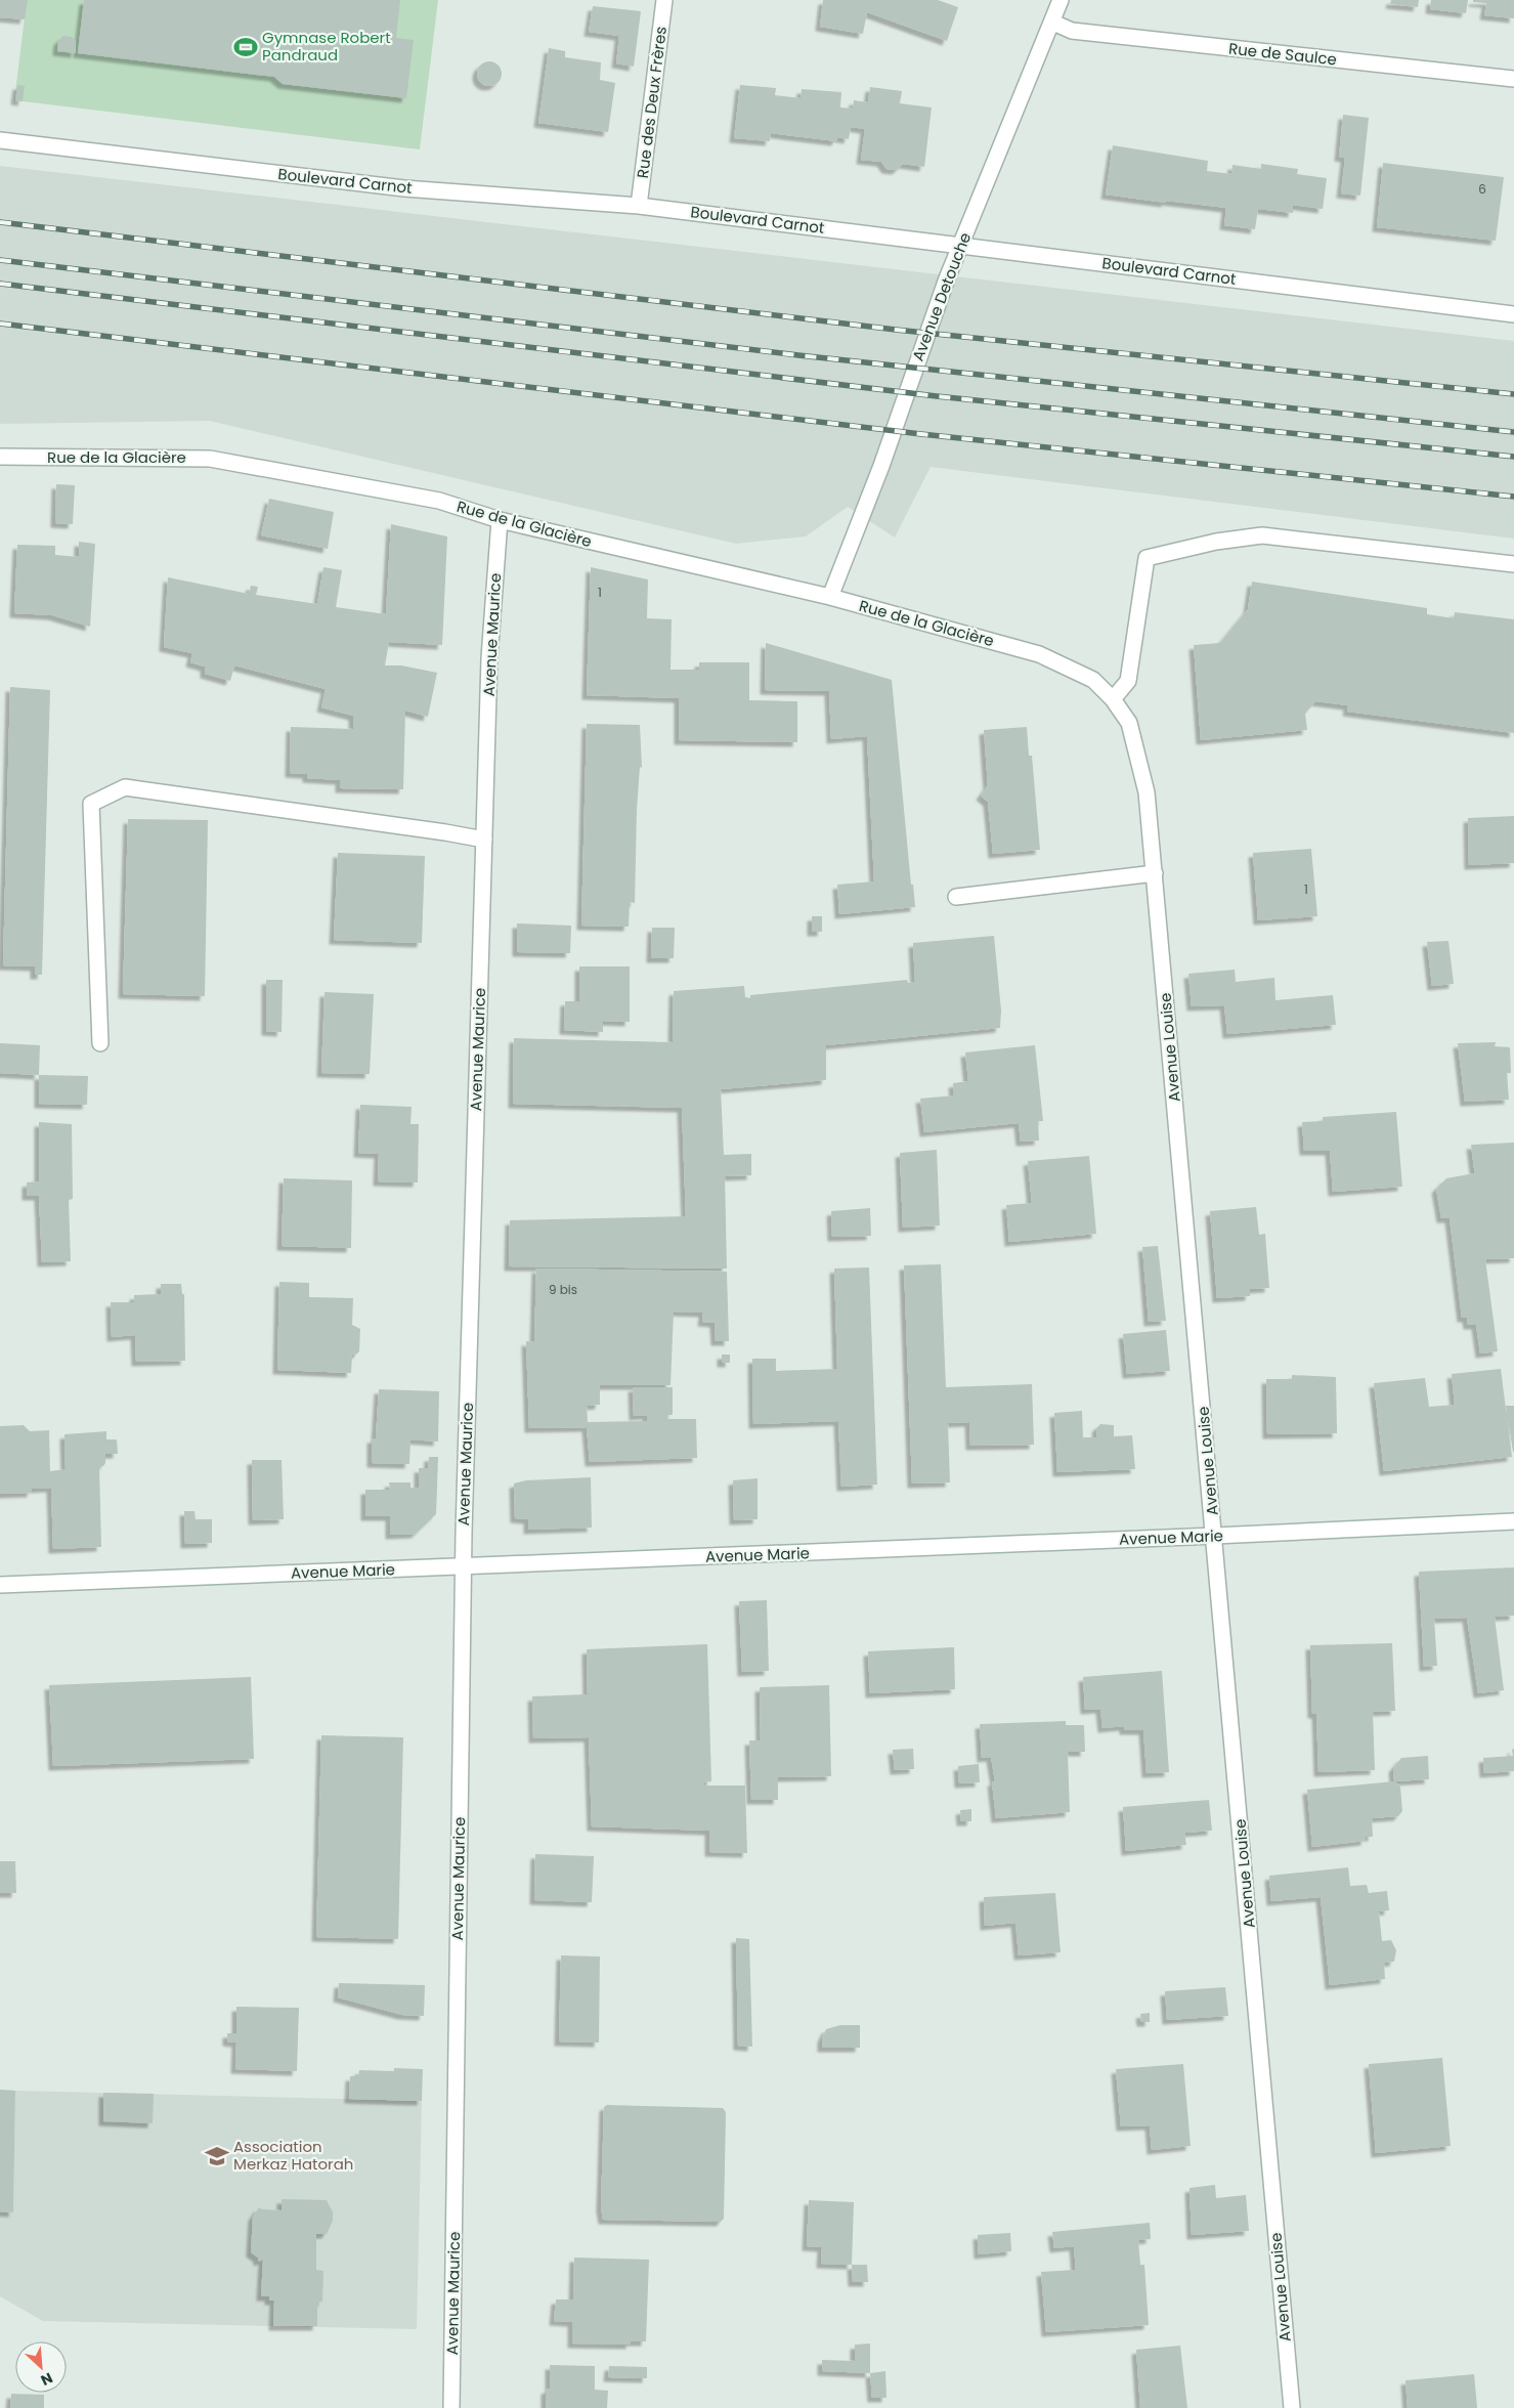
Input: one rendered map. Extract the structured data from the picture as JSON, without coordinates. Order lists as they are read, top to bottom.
{
  "streets": {
    "street": [
      "Rue de Saulce",
      "Rue des Deux Frères",
      "Boulevard Carnot",
      "Avenue Detouche",
      "Rue de la Glacière",
      "Avenue Maurice",
      "Avenue Louise",
      "Avenue Marie"
    ]
  },
  "crossings": [
    ["Rue de Saulce", "Avenue Detouche"],
    ["Rue des Deux Frères", "Boulevard Carnot"],
    ["Boulevard Carnot", "Avenue Detouche"],
    ["Avenue Detouche", "Rue de la Glacière"],
    ["Rue de la Glacière", "Avenue Maurice"],
    ["Rue de la Glacière", "Avenue Louise"],
    ["Avenue Maurice", "Avenue Marie"],
    ["Avenue Louise", "Avenue Marie"]
  ],
  "places": {
    "sports": ["Gymnase Robert Pandraud"],
    "school or university": ["Association Merkaz Hatorah"]
  },
  "house_numbers": [
    "6",
    "1",
    "1",
    "9 bis"
  ],
  "north": "bottom right"
}
